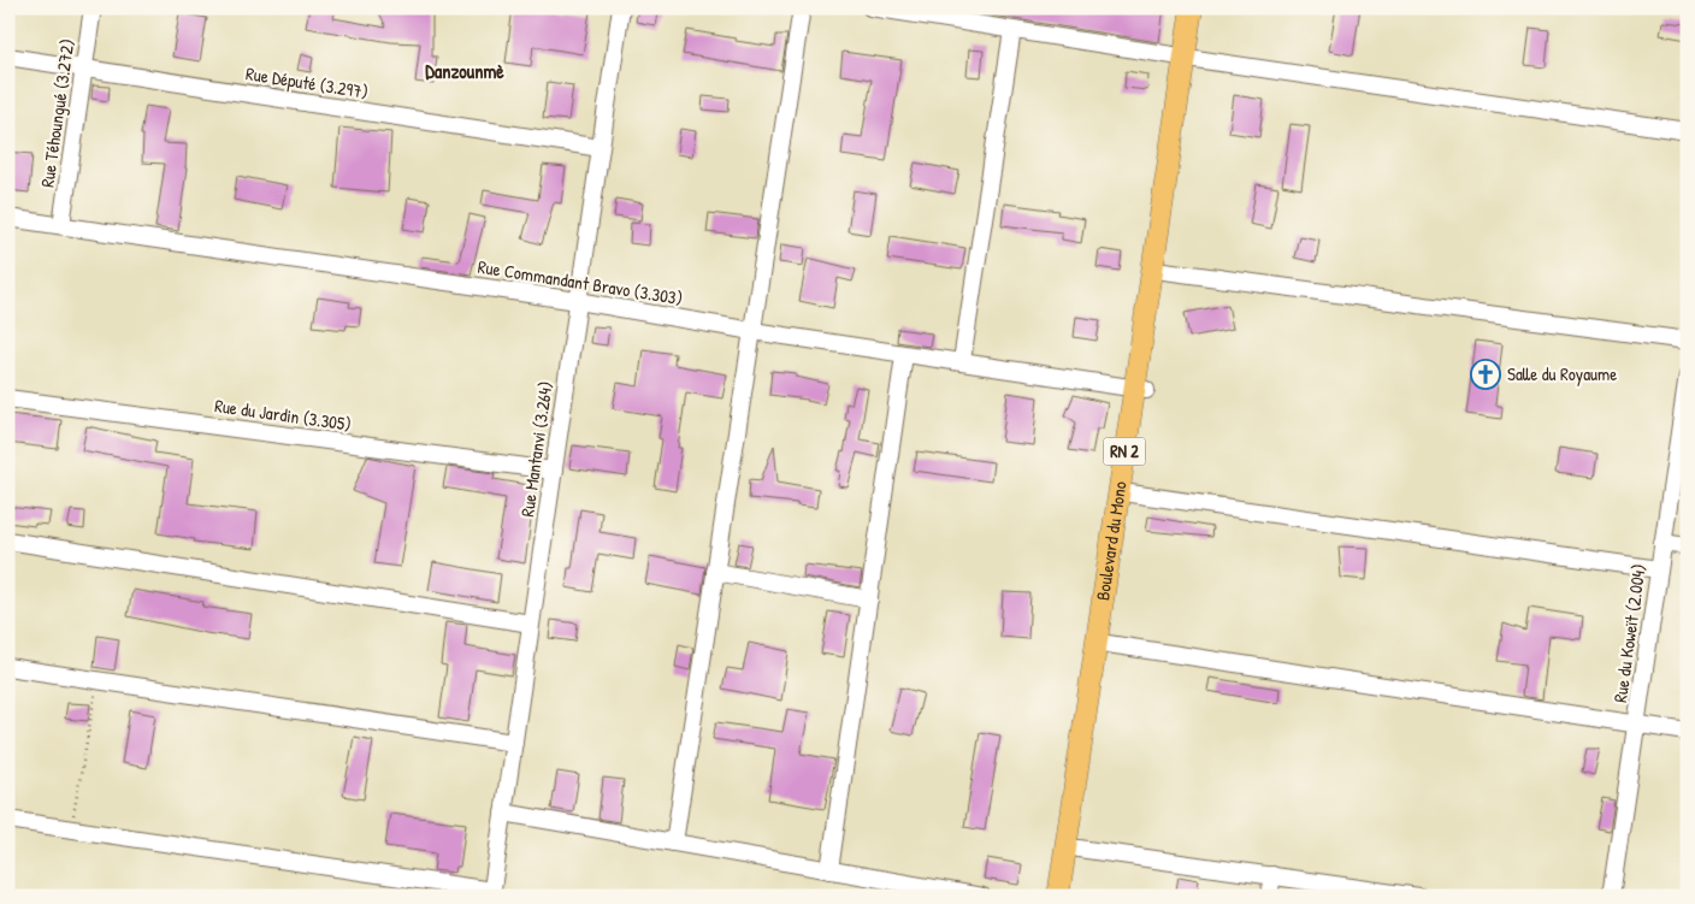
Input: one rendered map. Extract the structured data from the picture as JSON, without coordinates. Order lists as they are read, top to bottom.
{
  "streets": {
    "main road": ["RN 2", "Boulevard du Mono"],
    "street": [
      "Rue Député (3.297)",
      "Rue Téhoungué (3.272)",
      "Rue Commandant Bravo (3.303)",
      "Rue du Jardin (3.305)",
      "Rue Mantanvi (3.264)",
      "Rue du Koweït (2.004)"
    ]
  },
  "crossings": [
    ["Rue Député (3.297)", "Rue Téhoungué (3.272)"],
    ["Rue Député (3.297)", "Rue Mantanvi (3.264)"],
    ["Rue Téhoungué (3.272)", "Rue Commandant Bravo (3.303)"],
    ["Rue Commandant Bravo (3.303)", "Rue Mantanvi (3.264)"],
    ["Rue Commandant Bravo (3.303)", "Boulevard du Mono"],
    ["Rue du Jardin (3.305)", "Rue Mantanvi (3.264)"]
  ],
  "districts": ["Danzounmè"],
  "places": {
    "church": ["Salle du Royaume"]
  }
}
